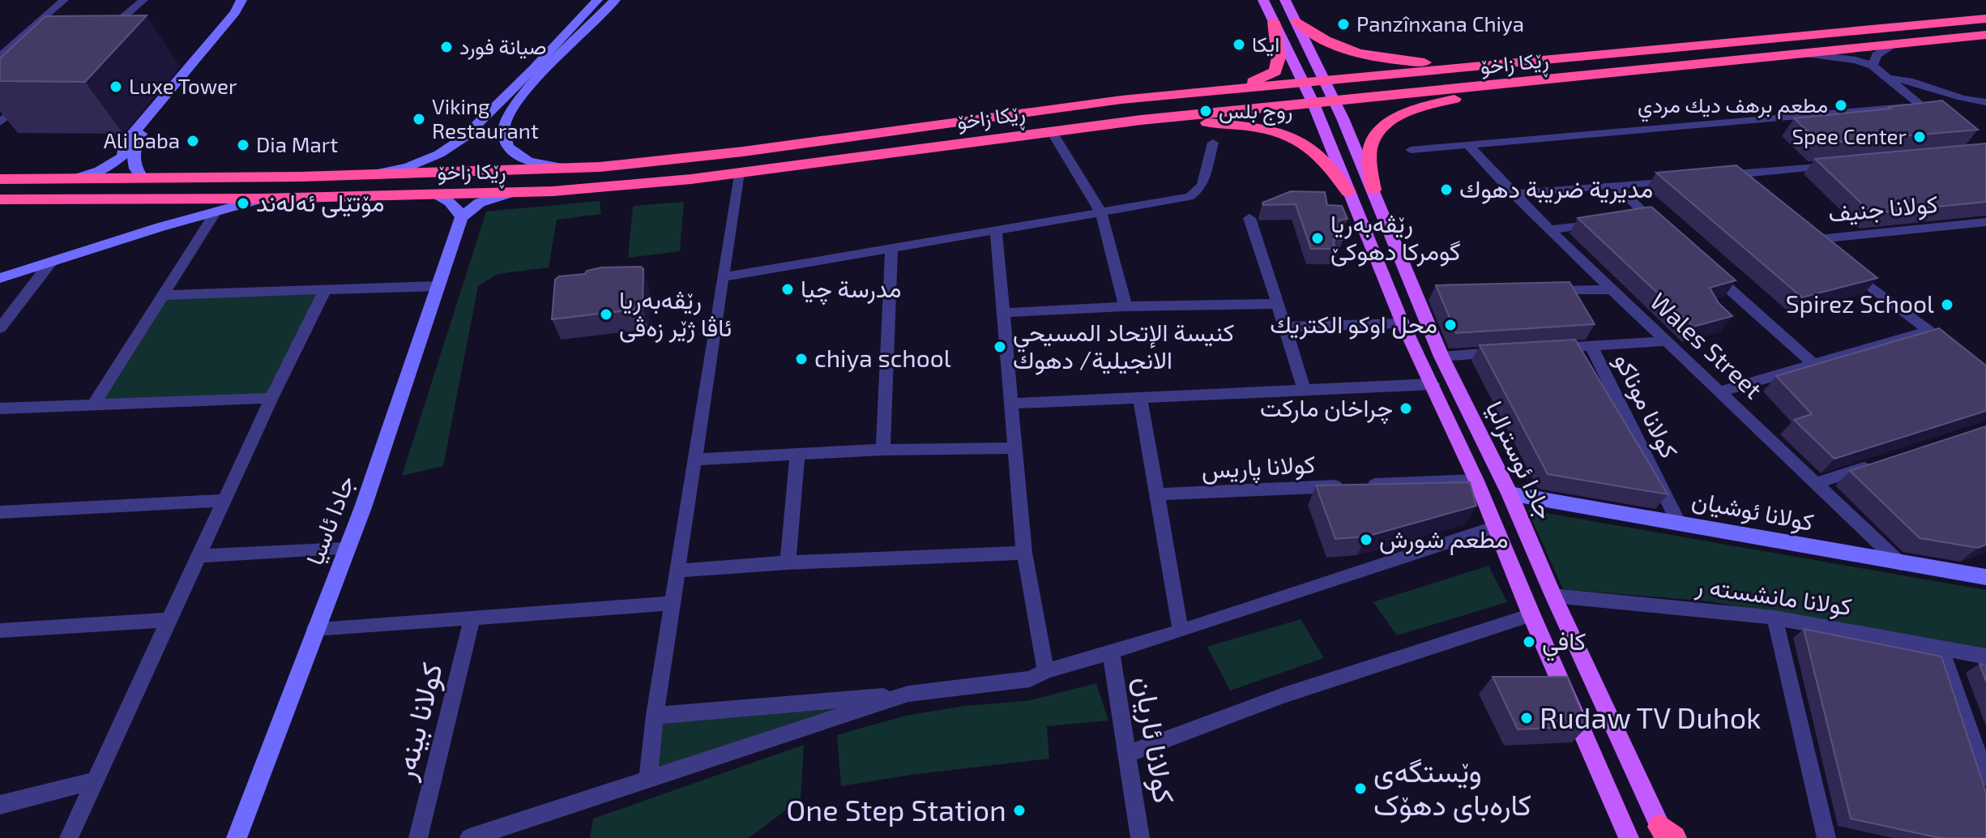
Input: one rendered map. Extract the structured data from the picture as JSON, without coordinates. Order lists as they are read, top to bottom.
{
  "streets": {
    "highway": ["ڕێکا زاخۆ"],
    "main road": ["جادا ئوسترالیا"],
    "street": [
      "كولانا جنيف",
      "Wales Street",
      "كولانا موناكو",
      "كولانا پاریس",
      "كولانا ئوشيان",
      "جادا ئاسيا",
      "كولانا مانشسته ر",
      "كولانا بینه‌ر",
      "كولانا ئاريان"
    ]
  },
  "crossings": [
    ["ڕێکا زاخۆ", "جادا ئوسترالیا"],
    ["Wales Street", "كولانا ئوشيان"],
    ["كولانا موناكو", "كولانا ئوشيان"],
    ["جادا ئوسترالیا", "كولانا پاریس"],
    ["جادا ئوسترالیا", "كولانا ئوشيان"],
    ["جادا ئوسترالیا", "كولانا مانشسته ر"]
  ],
  "places": [
    "Panzînxana Chiya",
    "ايكا",
    "صيانة فورد",
    "Luxe Tower",
    "مطعم برهف ديك مردي",
    "روج بلس",
    "Viking Restaurant",
    "Spee Center",
    "Ali baba",
    "Dia Mart",
    "مديرية ضريبة دهوك",
    "مۆتێلی ئەلەند",
    "رێڤه‌به‌ریا گومركا دهوكێ",
    "مدرسة چيا",
    "Spirez School",
    "رێڤەبەریا ئاڤا ژێر زەڤی",
    "محل اوكو الكتريك",
    "كنيسة الإتحاد المسيحي الانجيلية/ دهوك",
    "chiya school",
    "چراخان ماركت",
    "مطعم شورش",
    "كافي",
    "Rudaw TV Duhok",
    "وێستگەی کارەبای دهۆک",
    "One Step Station"
  ]
}
